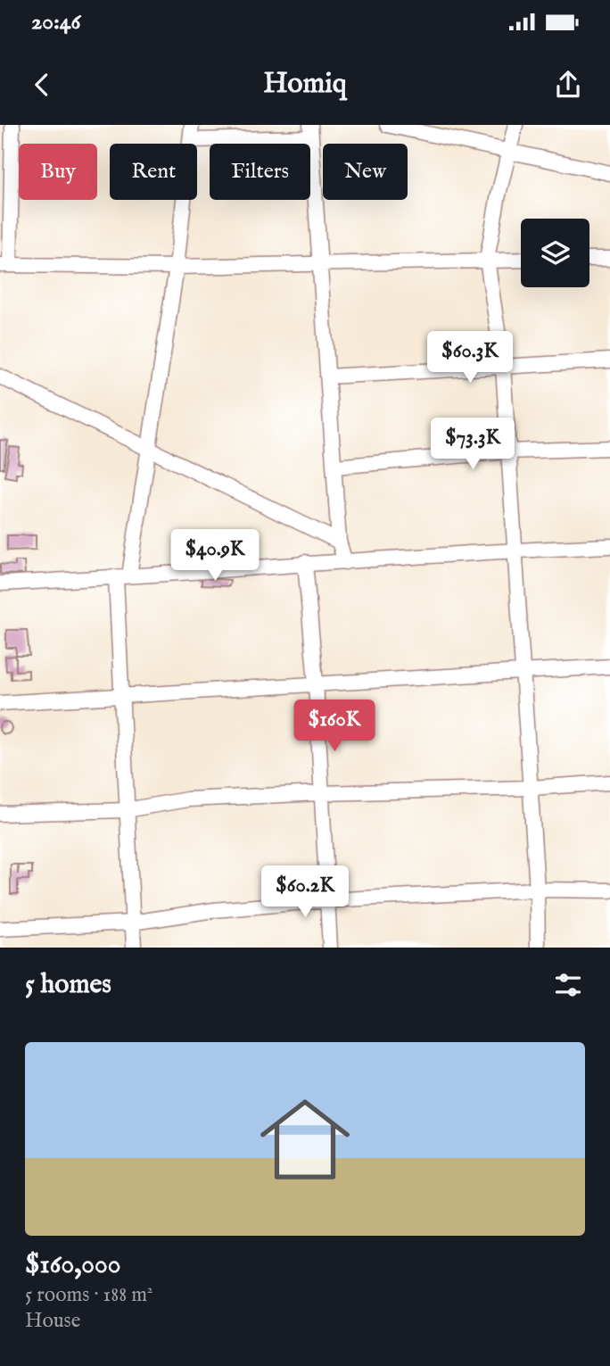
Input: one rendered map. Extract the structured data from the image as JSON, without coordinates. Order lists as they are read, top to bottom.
{
  "page": {
    "status": "20:46",
    "header": "Homiq",
    "chip": [
      "Buy",
      "Rent",
      "Filters",
      "New"
    ],
    "price": [
      "$60.3K",
      "$73.3K",
      "$40.9K",
      "$160K",
      "$60.2K"
    ],
    "heading": "5 homes",
    "list": [
      {
        "name": "$160,000",
        "note": "5 rooms · 188 m² · House"
      }
    ]
  }
}
